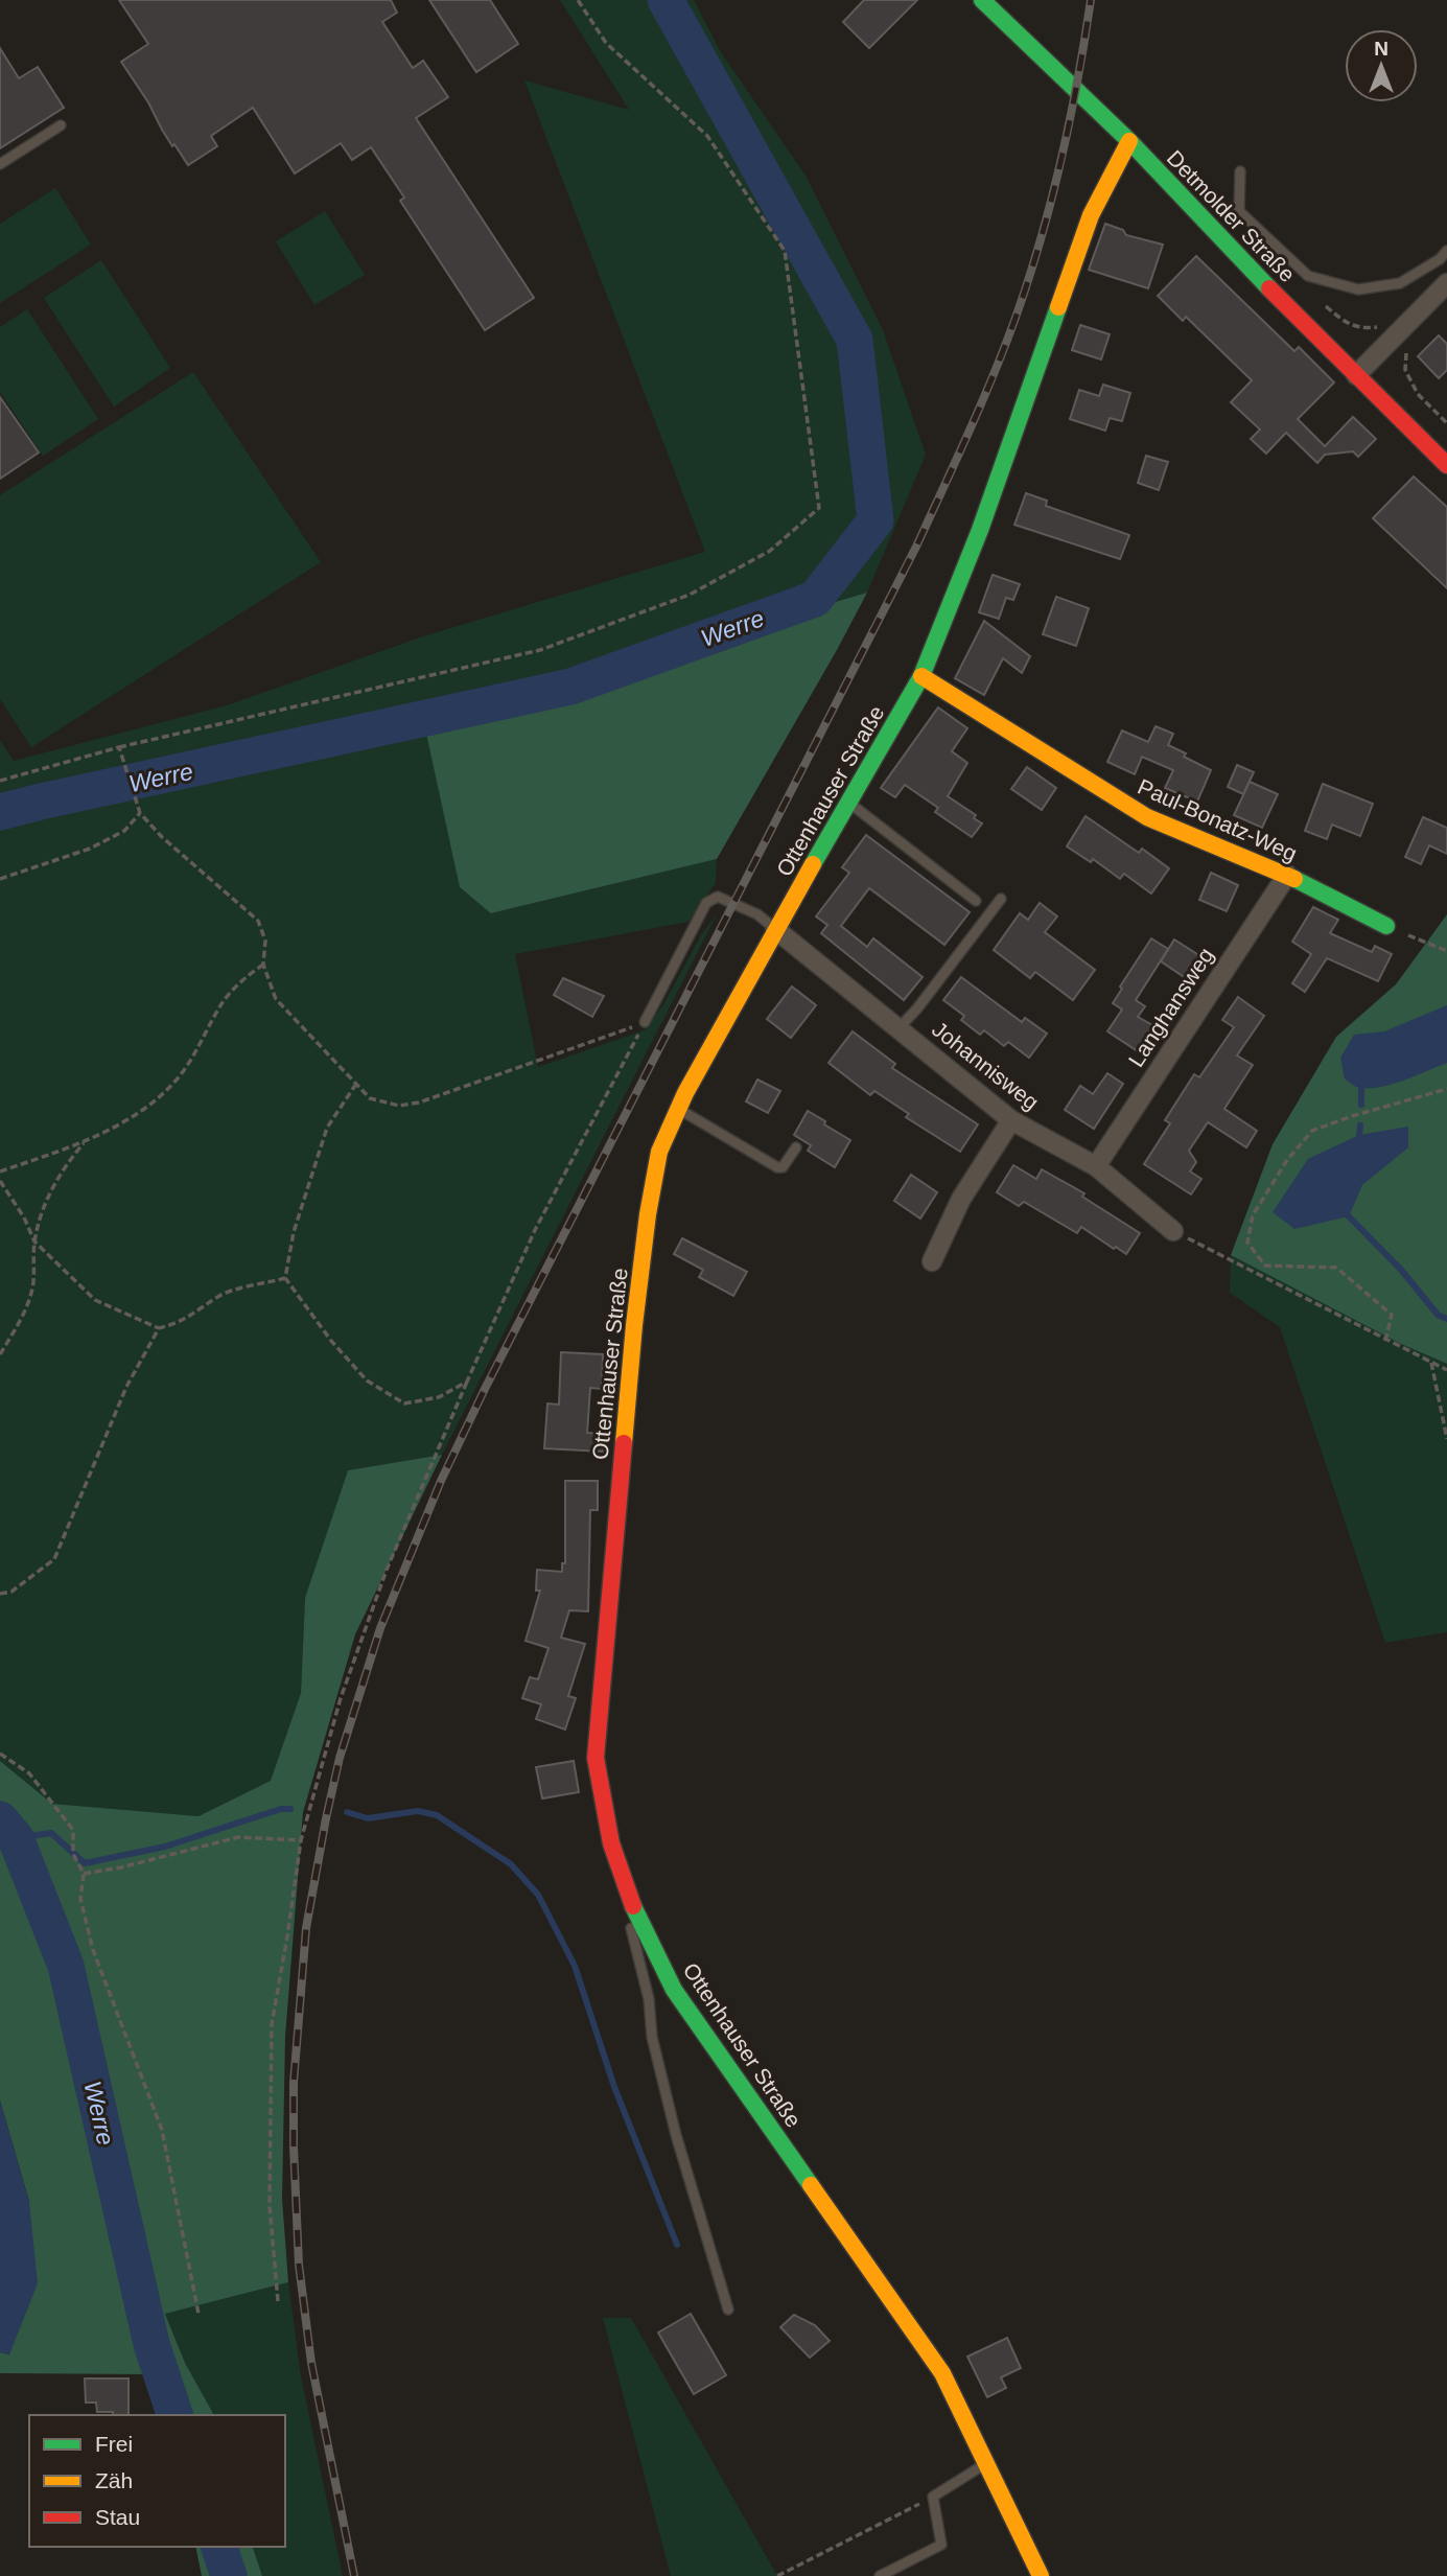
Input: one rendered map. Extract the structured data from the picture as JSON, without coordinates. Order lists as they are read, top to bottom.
{
  "streets": {
    "street": [
      "Detmolder Straße",
      "Ottenhauser Straße",
      "Paul-Bonatz-Weg",
      "Langhansweg",
      "Johannisweg"
    ]
  },
  "crossings": [
    ["Detmolder Straße", "Ottenhauser Straße"],
    ["Ottenhauser Straße", "Paul-Bonatz-Weg"],
    ["Ottenhauser Straße", "Johannisweg"],
    ["Paul-Bonatz-Weg", "Langhansweg"],
    ["Langhansweg", "Johannisweg"]
  ],
  "water": ["Werre"],
  "legend": ["Frei", "Zäh", "Stau"],
  "north": "top"
}
